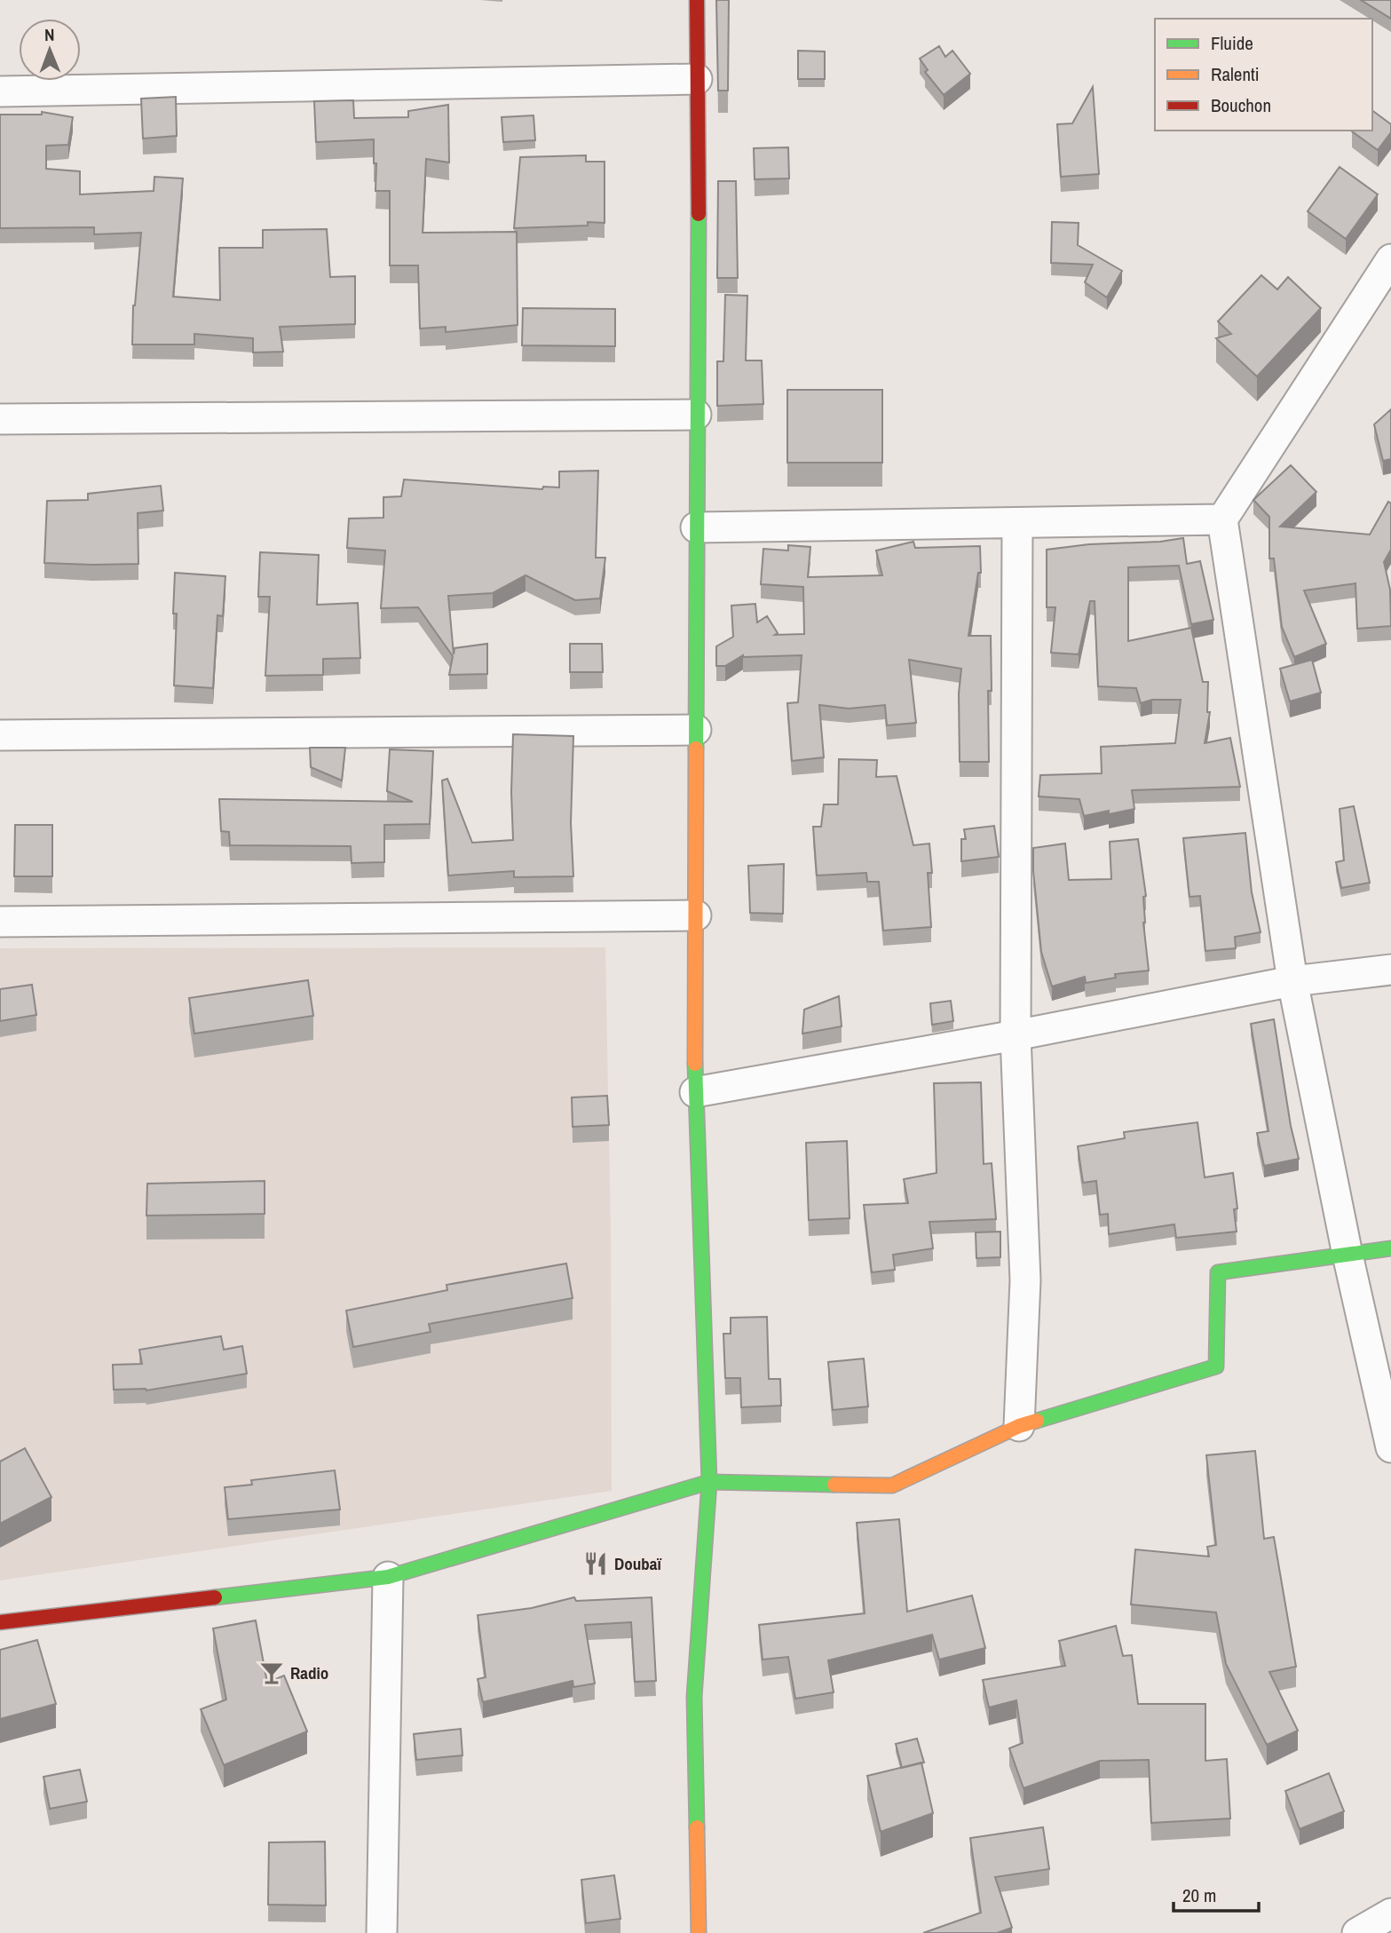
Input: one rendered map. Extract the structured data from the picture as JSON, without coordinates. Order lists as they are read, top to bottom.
{
  "places": {
    "restaurant": ["Doubaï"],
    "bar": ["Radio"]
  },
  "legend": ["Fluide", "Ralenti", "Bouchon"],
  "scale_bar": "20 m",
  "north": "top"
}
